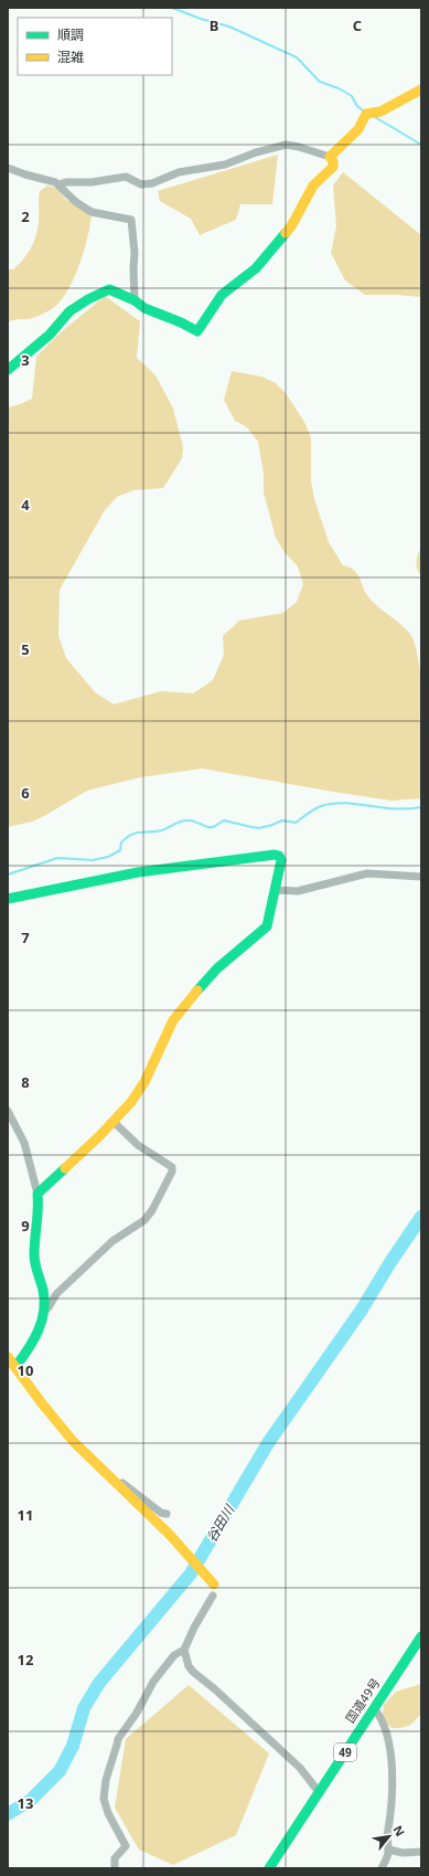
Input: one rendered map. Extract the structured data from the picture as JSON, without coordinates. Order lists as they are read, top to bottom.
{
  "streets": {
    "main road": ["国道49号", "49"]
  },
  "water": ["谷田川"],
  "legend": ["順調", "混雑"],
  "north": "top right",
  "grid": {
    "columns": ["B", "C"],
    "rows": [
      "2",
      "3",
      "4",
      "5",
      "6",
      "7",
      "8",
      "9",
      "10",
      "11",
      "12",
      "13"
    ]
  }
}
